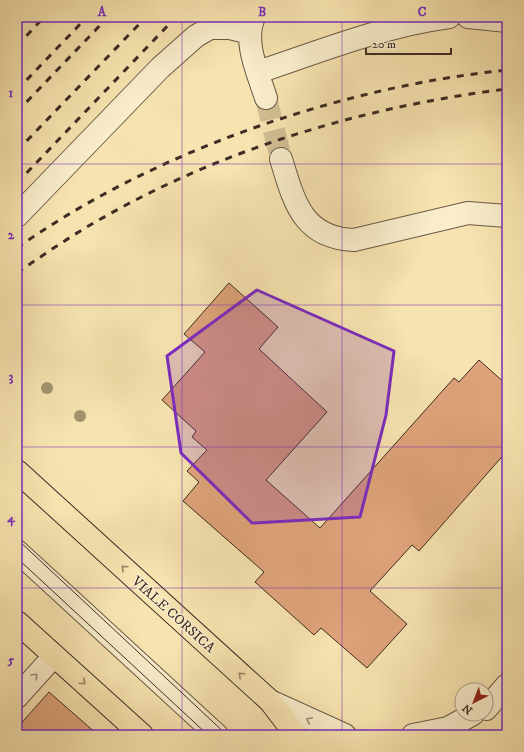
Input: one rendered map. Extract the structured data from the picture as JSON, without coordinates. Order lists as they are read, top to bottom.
{
  "streets": {
    "main road": ["VIALE CORSICA"]
  },
  "scale_bar": "20 m",
  "north": "bottom left",
  "grid": {
    "columns": ["A", "B", "C"],
    "rows": [
      "1",
      "2",
      "3",
      "4",
      "5"
    ]
  }
}
